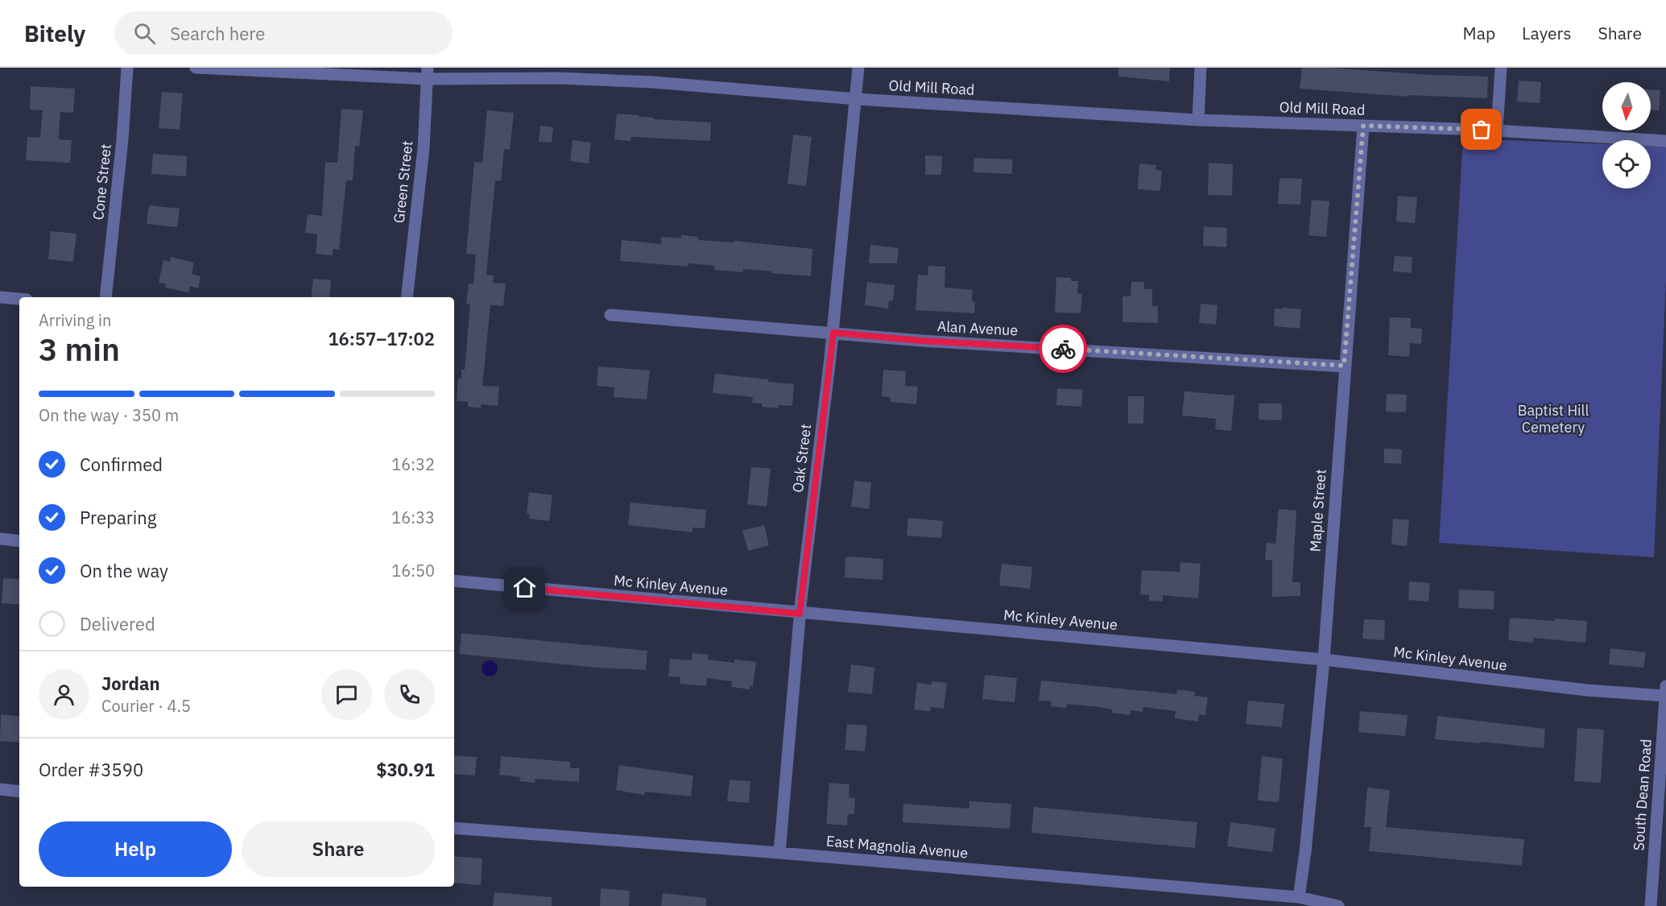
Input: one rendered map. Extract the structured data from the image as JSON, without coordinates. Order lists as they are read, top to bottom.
{
  "streets": {
    "street": [
      "Old Mill Road",
      "Cone Street",
      "Green Street",
      "Alan Avenue",
      "Oak Street",
      "Maple Street",
      "Mc Kinley Avenue",
      "South Dean Road",
      "East Magnolia Avenue"
    ]
  },
  "crossings": [
    ["Old Mill Road", "Green Street"],
    ["Old Mill Road", "Oak Street"],
    ["Old Mill Road", "Maple Street"],
    ["Alan Avenue", "Oak Street"],
    ["Alan Avenue", "Maple Street"],
    ["Oak Street", "Mc Kinley Avenue"],
    ["Oak Street", "East Magnolia Avenue"],
    ["Maple Street", "Mc Kinley Avenue"],
    ["Maple Street", "East Magnolia Avenue"],
    ["Mc Kinley Avenue", "South Dean Road"]
  ],
  "parks": ["Baptist Hill Cemetery"],
  "north": "bottom",
  "page": {
    "header": "Bitely",
    "search": "Search here",
    "nav": ["Map", "Layers", "Share"],
    "heading": ["3 min", "Arriving in", "16:57–17:02"],
    "panel": [
      "Jordan",
      "Courier · 4.5",
      "Order #3590",
      "$30.91"
    ],
    "bar": "On the way · 350 m",
    "list": [
      ["Confirmed", "16:32"],
      ["Preparing", "16:33"],
      ["On the way", "16:50"],
      "Delivered"
    ],
    "buttons": ["Help", "Share"]
  }
}
